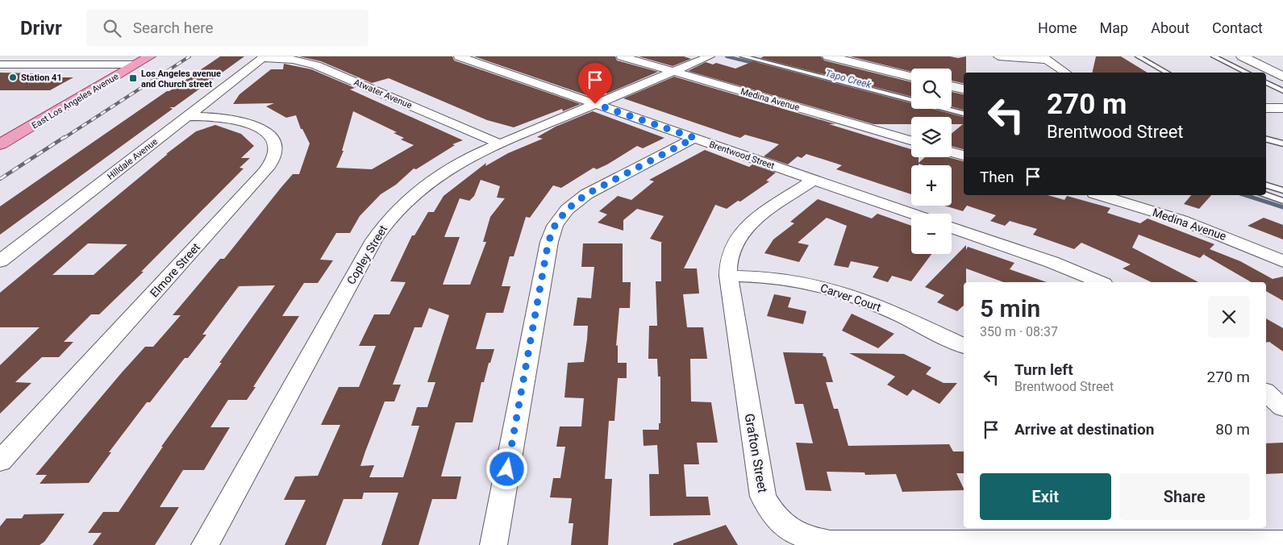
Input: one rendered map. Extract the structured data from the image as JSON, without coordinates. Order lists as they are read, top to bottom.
{
  "streets": {
    "main road": ["East Los Angeles Avenue"],
    "street": [
      "Atwater Avenue",
      "Medina Avenue",
      "Brentwood Street",
      "Hilldale Avenue",
      "Copley Street",
      "Elmore Street",
      "Carver Court",
      "Grafton Street"
    ]
  },
  "crossings": [
    ["Atwater Avenue", "Hilldale Avenue"],
    ["Atwater Avenue", "Copley Street"],
    ["Medina Avenue", "Copley Street"],
    ["Brentwood Street", "Copley Street"],
    ["Brentwood Street", "Grafton Street"],
    ["Hilldale Avenue", "Elmore Street"],
    ["Carver Court", "Grafton Street"]
  ],
  "water": ["Tapo Creek"],
  "places": {
    "other": ["Station 41"],
    "transit": ["Los Angeles avenue and Church street"]
  },
  "page": {
    "header": "Drivr",
    "search": "Search here",
    "nav": [
      "Home",
      "Map",
      "About",
      "Contact"
    ],
    "map_buttons": ["+", "−"],
    "turn": ["270 m", "Brentwood Street"],
    "then": "Then",
    "heading": ["5 min", "350 m · 08:37"],
    "list": [
      {
        "name": "Turn left",
        "note": "Brentwood Street",
        "value": "270 m"
      },
      {
        "name": "Arrive at destination",
        "value": "80 m"
      }
    ],
    "buttons": ["Exit", "Share"]
  }
}
